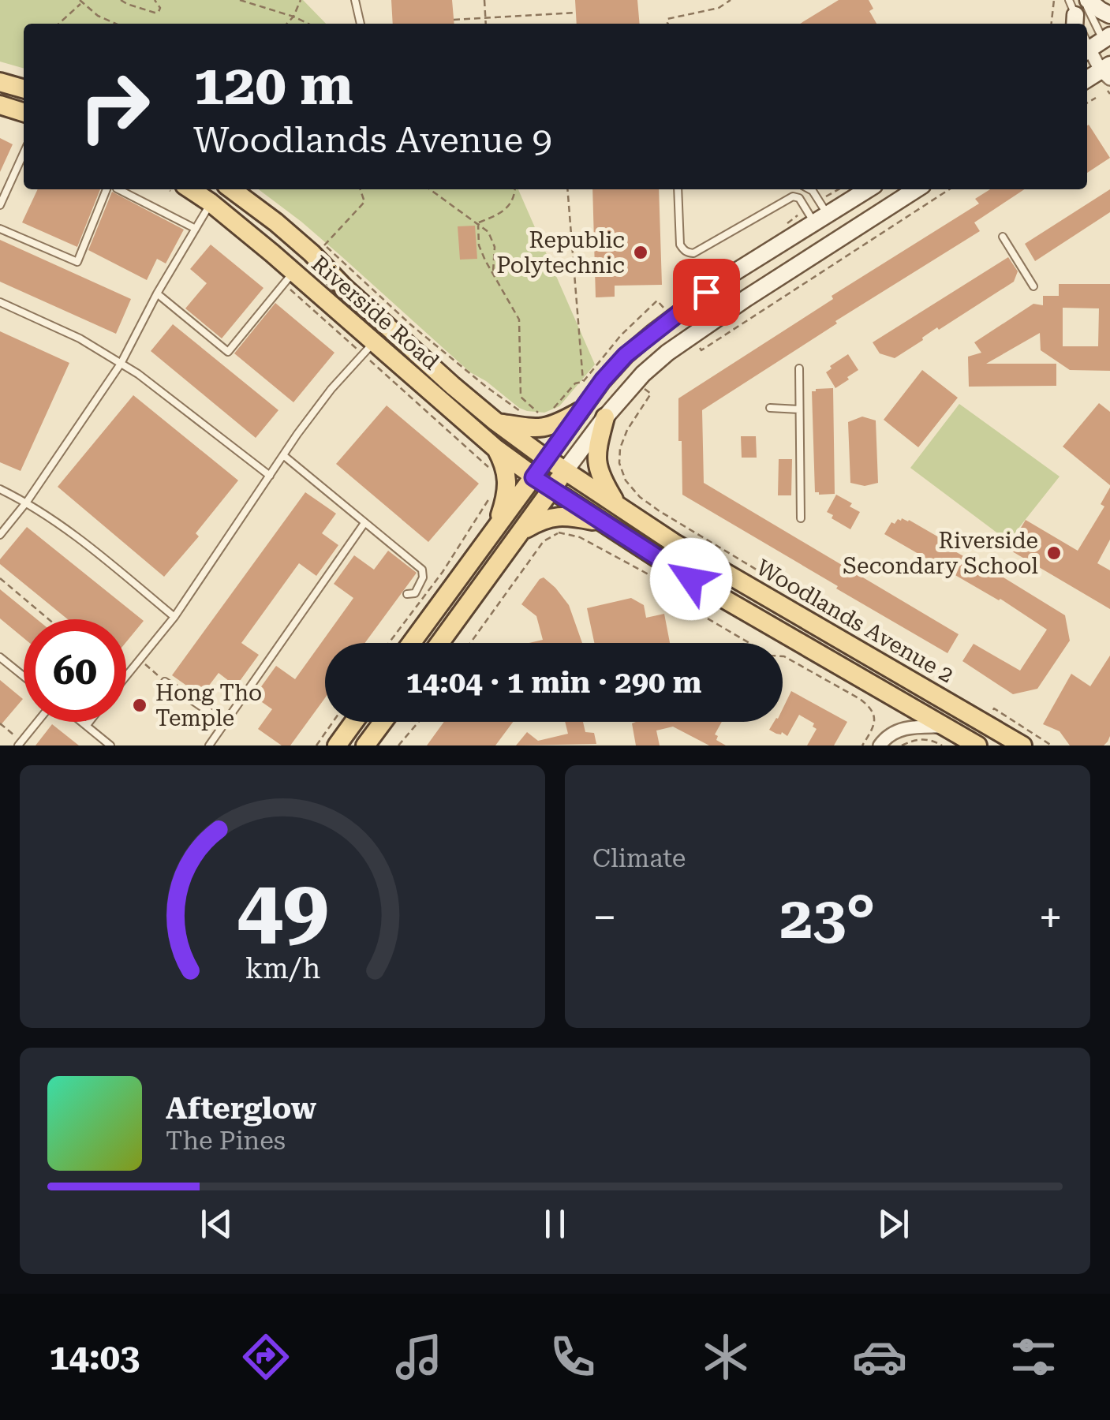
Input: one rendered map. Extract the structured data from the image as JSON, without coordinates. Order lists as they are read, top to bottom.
{
  "streets": {
    "main road": ["Riverside Road", "Woodlands Avenue 2"]
  },
  "crossings": [
    ["Riverside Road", "Woodlands Avenue 2"]
  ],
  "places": ["Republic Polytechnic", "Riverside Secondary School", "Hong Tho Temple"],
  "page": {
    "turn": ["120 m", "Woodlands Avenue 9"],
    "limit": "60",
    "trip": "14:04 · 1 min · 290 m",
    "tile": "Climate",
    "heat": ["−", "23°", "+"],
    "song": ["Afterglow", "The Pines"],
    "tabs": "14:03",
    "gauge": ["49", "km/h"]
  }
}
